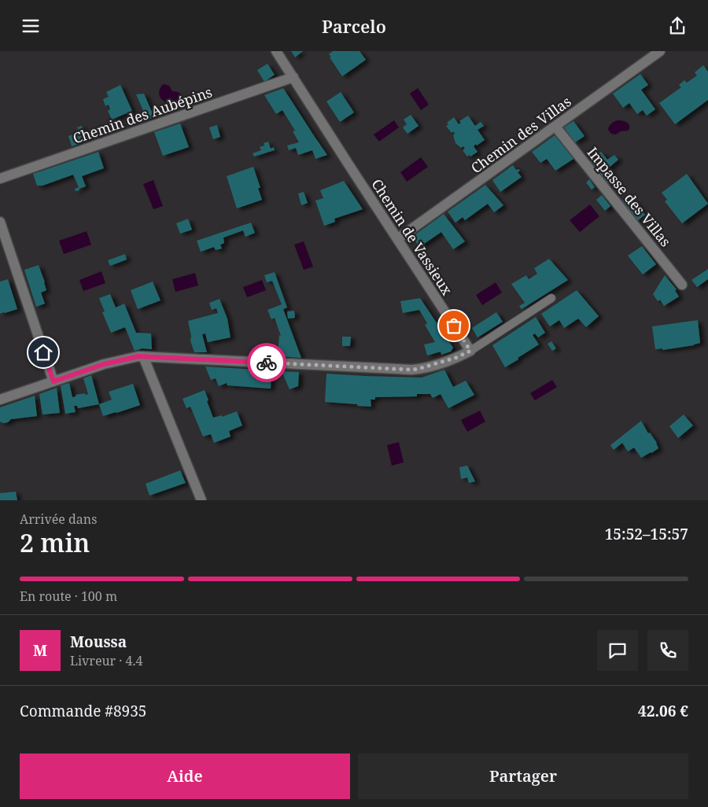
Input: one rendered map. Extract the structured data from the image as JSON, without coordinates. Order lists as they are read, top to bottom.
{
  "streets": {
    "street": [
      "Chemin des Aubépins",
      "Chemin des Villas",
      "Impasse des Villas",
      "Chemin de Vassieux"
    ]
  },
  "crossings": [
    ["Chemin des Aubépins", "Chemin de Vassieux"],
    ["Chemin des Villas", "Impasse des Villas"],
    ["Chemin des Villas", "Chemin de Vassieux"]
  ],
  "page": {
    "header": "Parcelo",
    "heading": ["2 min", "Arrivée dans", "15:52–15:57"],
    "panel": [
      "Moussa",
      "Livreur · 4.4",
      "Commande #8935",
      "42.06 €"
    ],
    "bar": "En route · 100 m",
    "round": "M",
    "buttons": ["Aide", "Partager"]
  }
}
